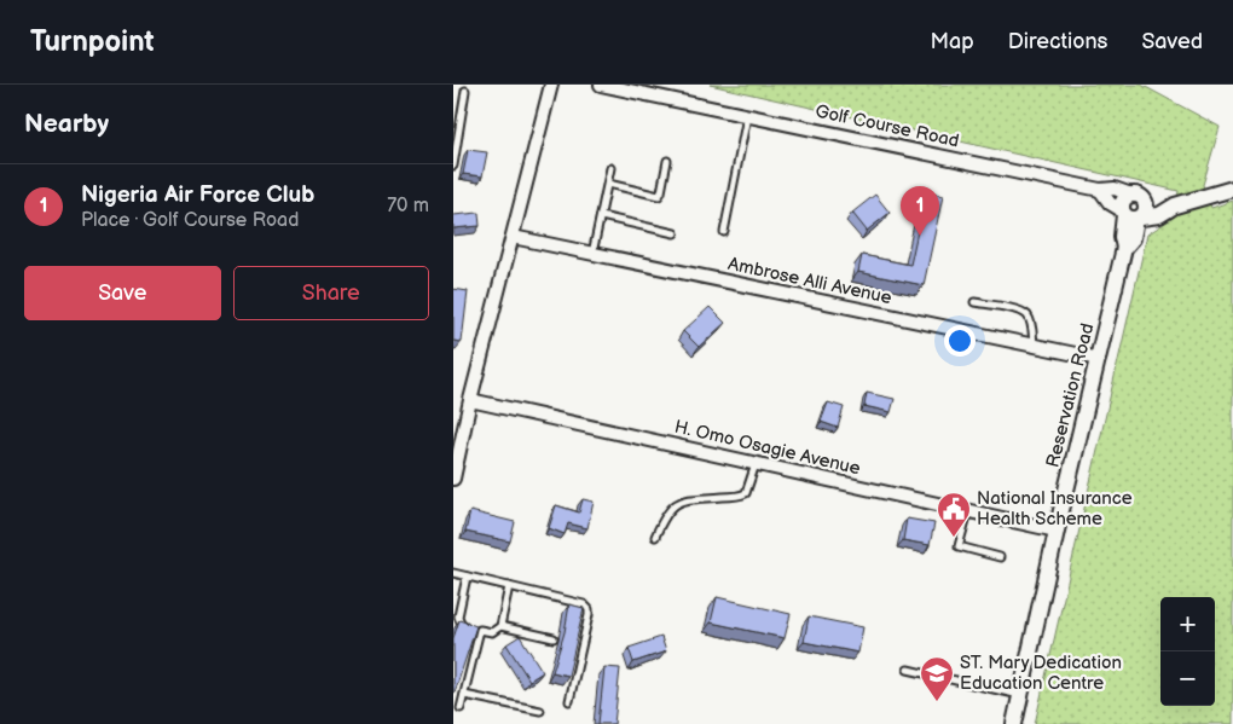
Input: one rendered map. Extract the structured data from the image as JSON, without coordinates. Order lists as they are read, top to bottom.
{
  "streets": {
    "street": [
      "Golf Course Road",
      "Ambrose Alli Avenue",
      "Reservation Road",
      "H. Omo Osagie Avenue"
    ]
  },
  "crossings": [
    ["Ambrose Alli Avenue", "Reservation Road"],
    ["Reservation Road", "H. Omo Osagie Avenue"]
  ],
  "places": {
    "public building": ["National Insurance Health Scheme"],
    "school or university": ["ST. Mary Dedication Education Centre"]
  },
  "page": {
    "header": "Turnpoint",
    "nav": ["Map", "Directions", "Saved"],
    "heading": "Nearby",
    "list": [
      {
        "mark": "1",
        "name": "Nigeria Air Force Club",
        "note": "Place · Golf Course Road",
        "value": "70 m"
      }
    ],
    "pins": "1",
    "buttons": ["Save", "Share"],
    "map_buttons": ["+", "−"]
  }
}
